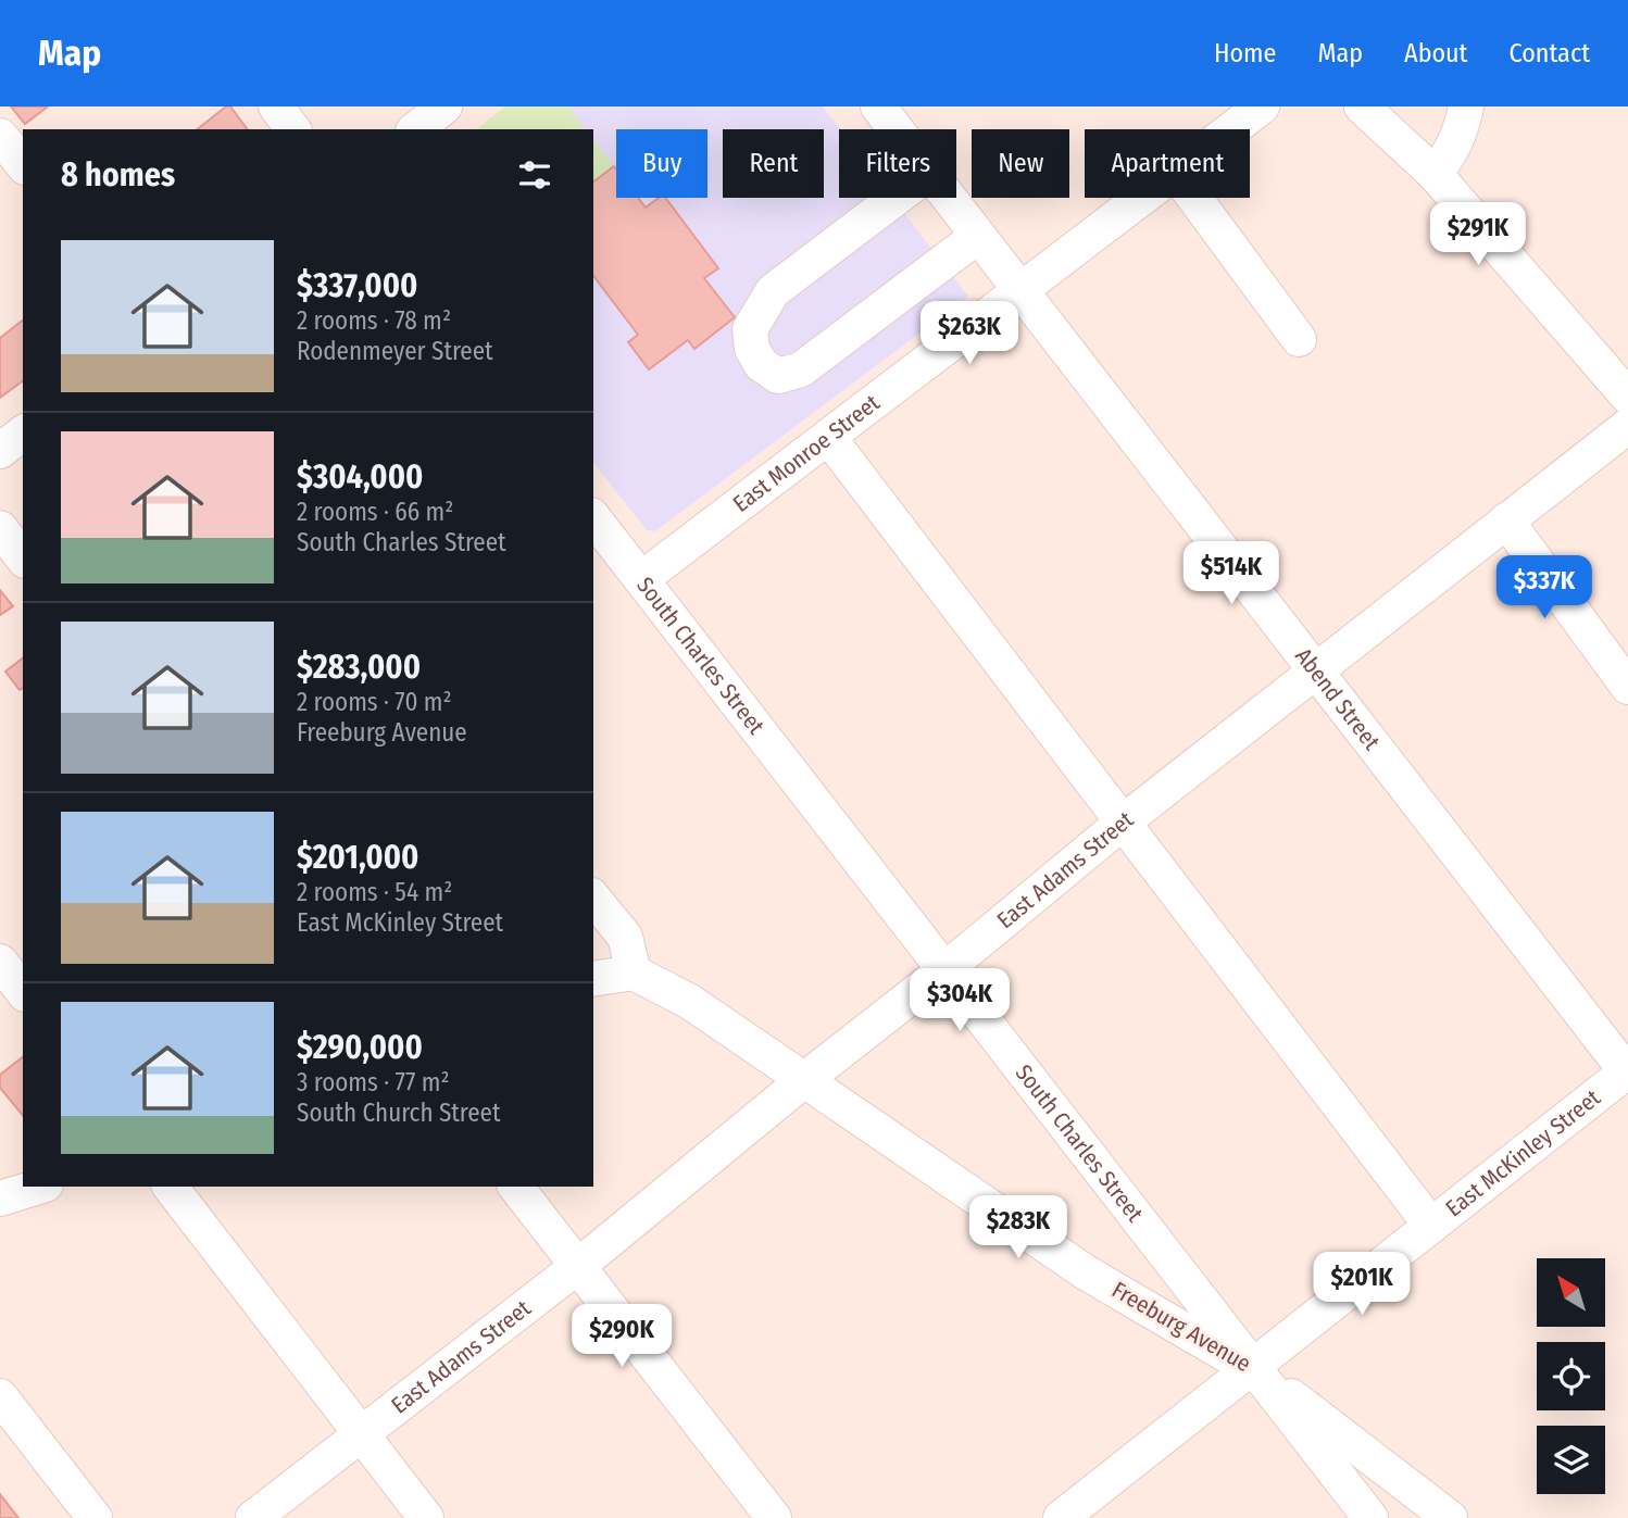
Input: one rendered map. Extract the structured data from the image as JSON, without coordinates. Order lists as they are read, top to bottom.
{
  "streets": {
    "street": [
      "East Monroe Street",
      "South Charles Street",
      "Abend Street",
      "East Adams Street",
      "East McKinley Street",
      "Freeburg Avenue"
    ]
  },
  "crossings": [
    ["East Monroe Street", "South Charles Street"],
    ["East Monroe Street", "Abend Street"],
    ["South Charles Street", "East Adams Street"],
    ["South Charles Street", "East McKinley Street"],
    ["South Charles Street", "Freeburg Avenue"],
    ["Abend Street", "East Adams Street"],
    ["Abend Street", "East McKinley Street"],
    ["East Adams Street", "Freeburg Avenue"],
    ["East McKinley Street", "Freeburg Avenue"]
  ],
  "north": "top left",
  "page": {
    "header": "Map",
    "nav": [
      "Home",
      "Map",
      "About",
      "Contact"
    ],
    "chip": [
      "Buy",
      "Rent",
      "Filters",
      "New",
      "Apartment"
    ],
    "heading": "8 homes",
    "price": [
      "$291K",
      "$263K",
      "$514K",
      "$337K",
      "$304K",
      "$283K",
      "$201K",
      "$290K"
    ],
    "list": [
      {
        "name": "$337,000",
        "note": "2 rooms · 78 m² · Rodenmeyer Street"
      },
      {
        "name": "$304,000",
        "note": "2 rooms · 66 m² · South Charles Street"
      },
      {
        "name": "$283,000",
        "note": "2 rooms · 70 m² · Freeburg Avenue"
      },
      {
        "name": "$201,000",
        "note": "2 rooms · 54 m² · East McKinley Street"
      },
      {
        "name": "$290,000",
        "note": "3 rooms · 77 m² · South Church Street"
      }
    ]
  }
}
